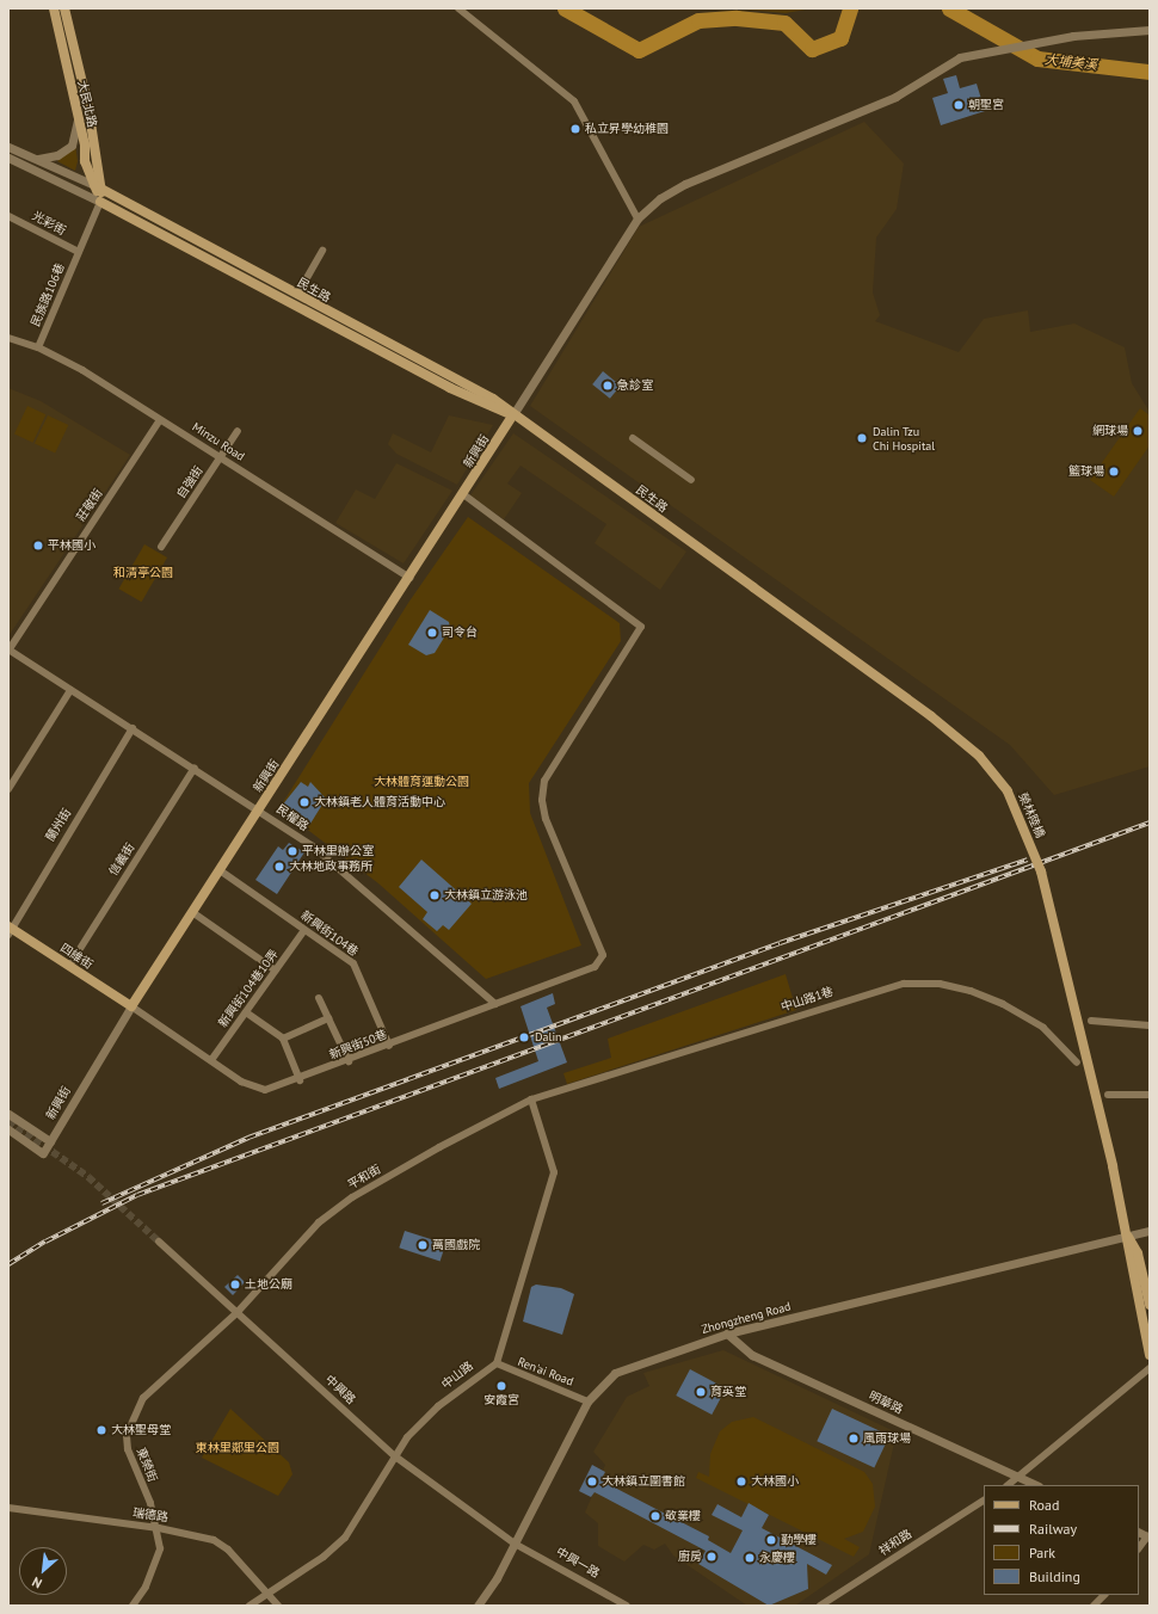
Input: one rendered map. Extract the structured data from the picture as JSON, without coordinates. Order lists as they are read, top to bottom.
{
  "streets": {
    "main road": [
      "大民北路",
      "民生路",
      "新興街",
      "榮林陸橋",
      "四維街"
    ],
    "street": [
      "光彩街",
      "民族路106巷",
      "Minzu Road",
      "自強街",
      "莊敬街",
      "民權路",
      "蘭州街",
      "信義街",
      "新興街104巷",
      "新興街104巷10弄",
      "中山路1巷",
      "新興街50巷",
      "平和街",
      "Zhongzheng Road",
      "Ren'ai Road",
      "中山路",
      "中興路",
      "明華路",
      "東榮街",
      "瑞德路",
      "祥和路",
      "中興一路"
    ]
  },
  "crossings": [
    ["大民北路", "民生路"],
    ["光彩街", "民族路106巷"],
    ["民生路", "民族路106巷"],
    ["民生路", "新興街"],
    ["民生路", "榮林陸橋"],
    ["民族路106巷", "Minzu Road"],
    ["Minzu Road", "新興街"],
    ["Minzu Road", "自強街"],
    ["Minzu Road", "莊敬街"],
    ["新興街", "民權路"],
    ["新興街", "新興街104巷"],
    ["新興街", "四維街"],
    ["新興街", "新興街50巷"],
    ["莊敬街", "民權路"],
    ["榮林陸橋", "Zhongzheng Road"],
    ["民權路", "蘭州街"],
    ["民權路", "信義街"],
    ["民權路", "新興街50巷"],
    ["蘭州街", "四維街"],
    ["信義街", "四維街"],
    ["新興街104巷", "新興街104巷10弄"],
    ["新興街104巷", "新興街50巷"],
    ["四維街", "新興街50巷"],
    ["新興街104巷10弄", "新興街50巷"],
    ["中山路1巷", "平和街"],
    ["平和街", "中興路"],
    ["平和街", "東榮街"],
    ["Zhongzheng Road", "Ren'ai Road"],
    ["Zhongzheng Road", "中興路"],
    ["Zhongzheng Road", "明華路"],
    ["Zhongzheng Road", "中興一路"],
    ["Ren'ai Road", "中山路"],
    ["中山路", "中興路"],
    ["中山路", "瑞德路"],
    ["中興路", "東榮街"],
    ["中興路", "中興一路"],
    ["東榮街", "瑞德路"]
  ],
  "water": ["大埔美溪"],
  "parks": ["和清亭公園", "大林體育運動公園", "東林里鄰里公園"],
  "places": [
    "朝聖宮",
    "私立昇學幼稚園",
    "急診室",
    "網球場",
    "Dalin Tzu Chi Hospital",
    "籃球場",
    "平林國小",
    "司令台",
    "大林鎮老人體育活動中心",
    "平林里辦公室",
    "大林地政事務所",
    "大林鎮立游泳池",
    "Dalin",
    "萬國戲院",
    "土地公廟",
    "安霞宮",
    "育英堂",
    "大林聖母堂",
    "風雨球場",
    "大林鎮立圖書館",
    "大林國小",
    "敬業樓",
    "勤學樓",
    "廚房",
    "永慶樓"
  ],
  "legend": [
    "Road",
    "Railway",
    "Park",
    "Building"
  ],
  "north": "bottom left"
}
